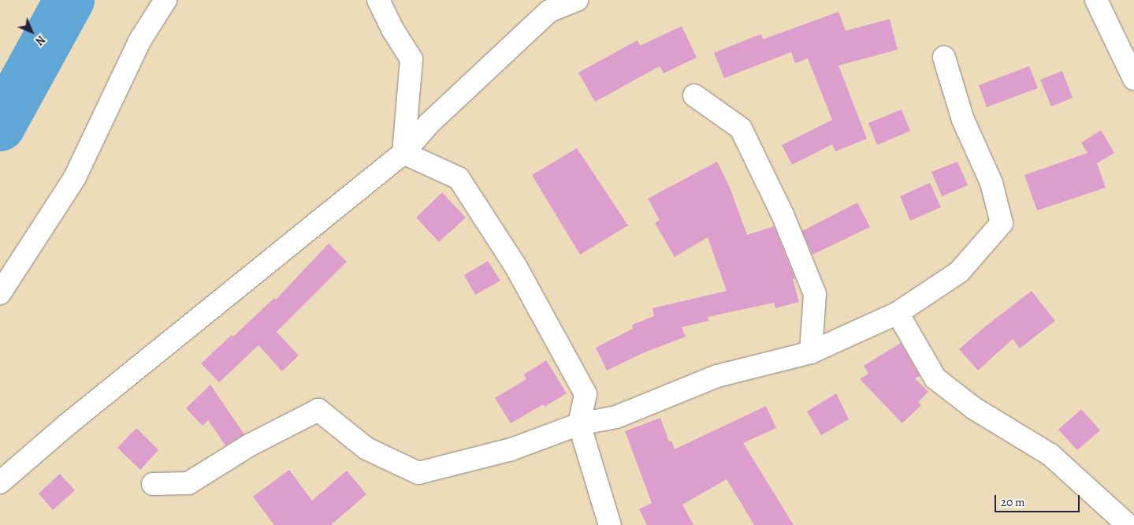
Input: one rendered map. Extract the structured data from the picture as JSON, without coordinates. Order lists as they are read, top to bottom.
{
  "scale_bar": "20 m",
  "north": "bottom right"
}
